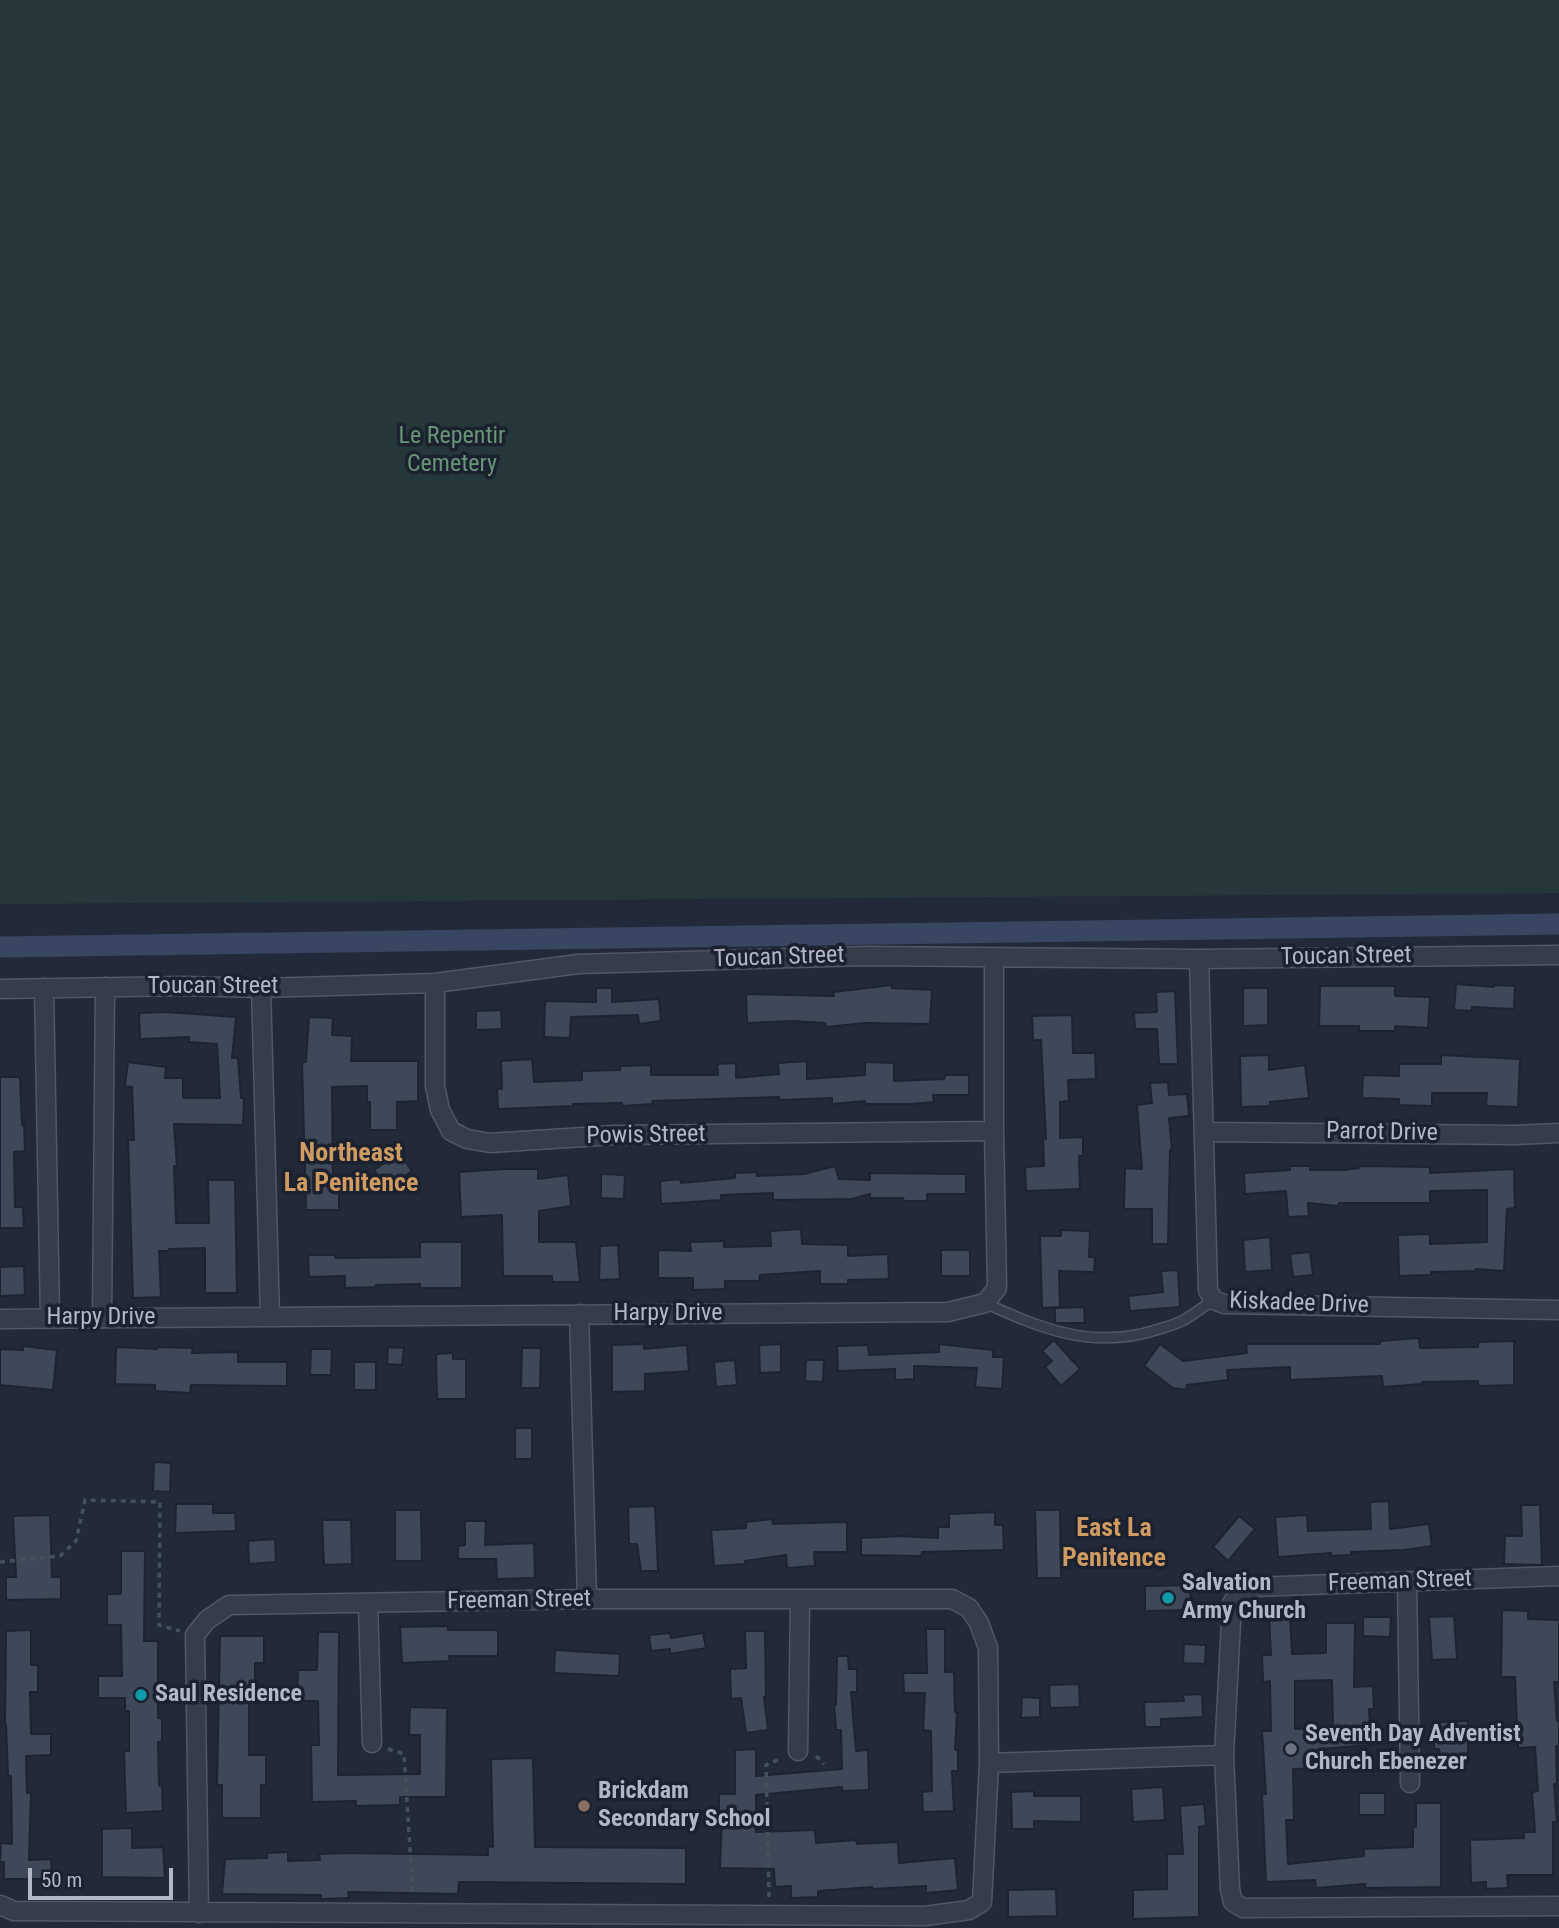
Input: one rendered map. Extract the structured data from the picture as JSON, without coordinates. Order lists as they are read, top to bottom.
{
  "streets": {
    "street": [
      "Toucan Street",
      "Parrot Drive",
      "Powis Street",
      "Kiskadee Drive",
      "Harpy Drive",
      "Freeman Street"
    ]
  },
  "crossings": [
    ["Toucan Street", "Powis Street"],
    ["Toucan Street", "Kiskadee Drive"],
    ["Parrot Drive", "Kiskadee Drive"]
  ],
  "districts": ["Northeast La Penitence", "East La Penitence"],
  "parks": ["Le Repentir Cemetery"],
  "places": [
    "Salvation Army Church",
    "Saul Residence",
    "Seventh Day Adventist Church Ebenezer",
    "Brickdam Secondary School"
  ],
  "scale_bar": "50 m"
}
